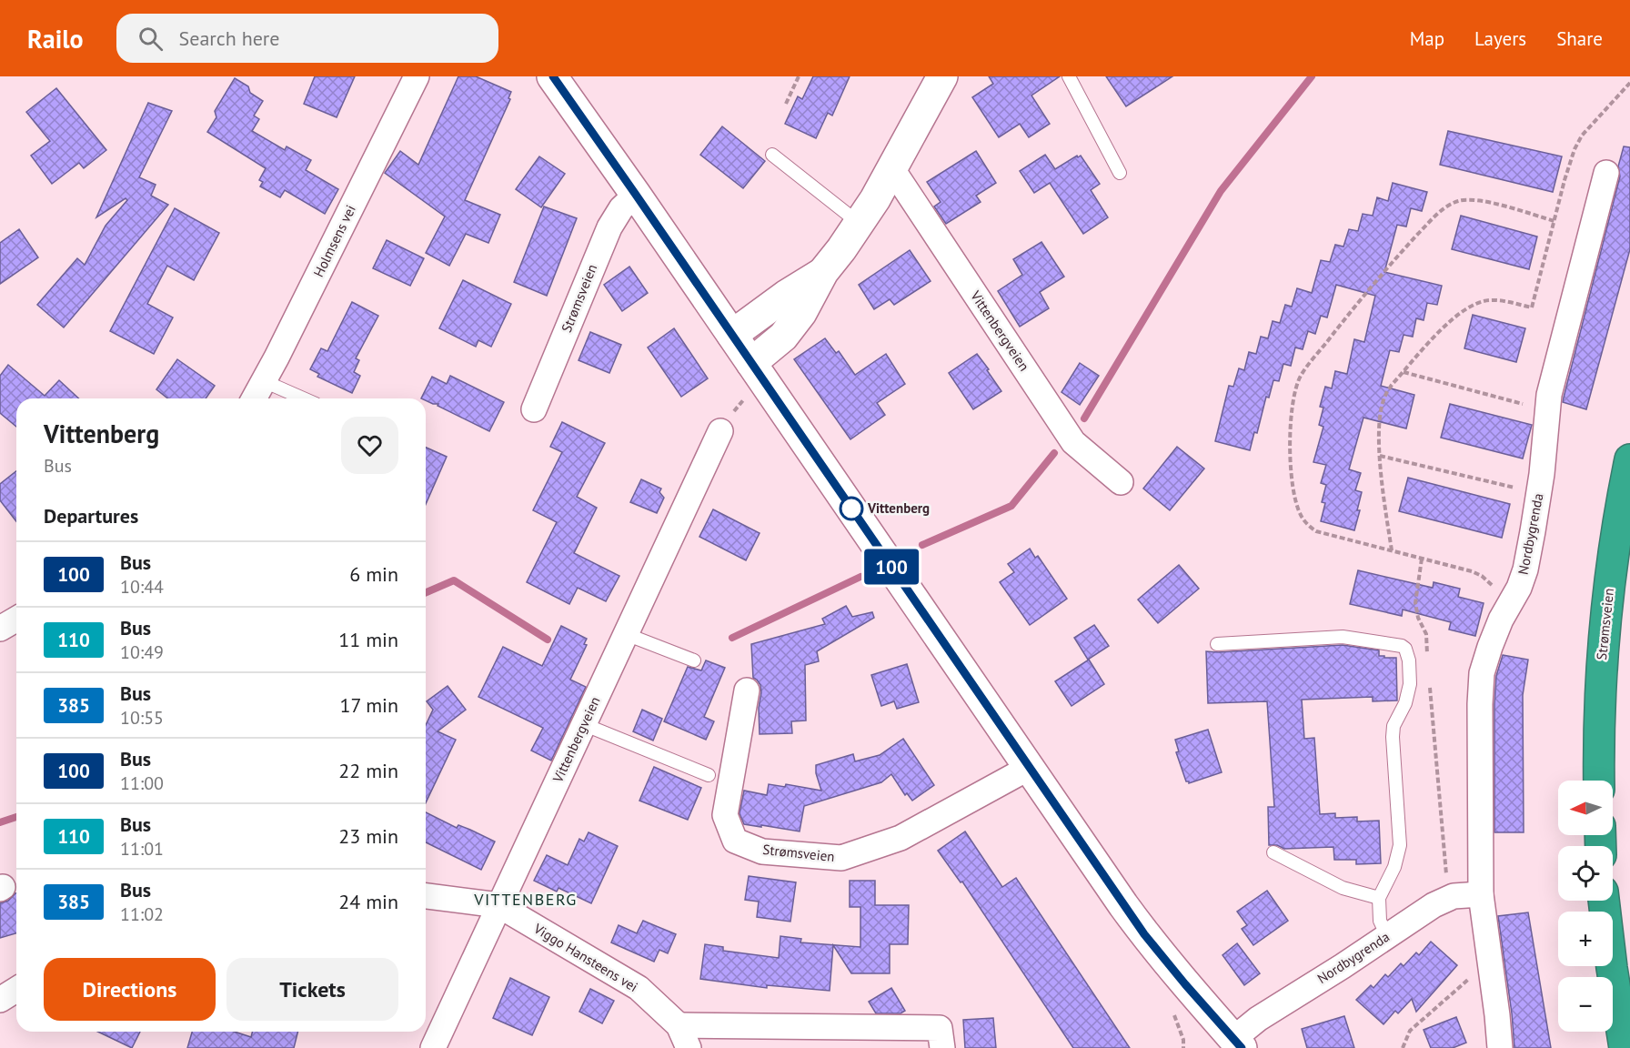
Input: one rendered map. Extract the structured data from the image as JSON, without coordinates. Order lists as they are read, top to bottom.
{
  "streets": {
    "highway": ["Strømsveien"],
    "street": [
      "Holmsens vei",
      "Vittenbergveien",
      "Nordbygrenda",
      "Viggo Hansteens vei"
    ]
  },
  "crossings": [
    ["Vittenbergveien", "Viggo Hansteens vei"]
  ],
  "districts": ["VITTENBERG"],
  "places": ["Vittenberg"],
  "lines": ["bus line 100"],
  "north": "left",
  "page": {
    "header": "Railo",
    "search": "Search here",
    "nav": ["Map", "Layers", "Share"],
    "on_map": "100",
    "heading": [
      ["Vittenberg", "Bus"],
      "Departures"
    ],
    "list": [
      {
        "mark": "100",
        "name": "Bus",
        "note": "10:44",
        "value": "6 min"
      },
      {
        "mark": "110",
        "name": "Bus",
        "note": "10:49",
        "value": "11 min"
      },
      {
        "mark": "385",
        "name": "Bus",
        "note": "10:55",
        "value": "17 min"
      },
      {
        "mark": "100",
        "name": "Bus",
        "note": "11:00",
        "value": "22 min"
      },
      {
        "mark": "110",
        "name": "Bus",
        "note": "11:01",
        "value": "23 min"
      },
      {
        "mark": "385",
        "name": "Bus",
        "note": "11:02",
        "value": "24 min"
      }
    ],
    "map_buttons": ["+", "−"],
    "buttons": ["Directions", "Tickets"]
  }
}
